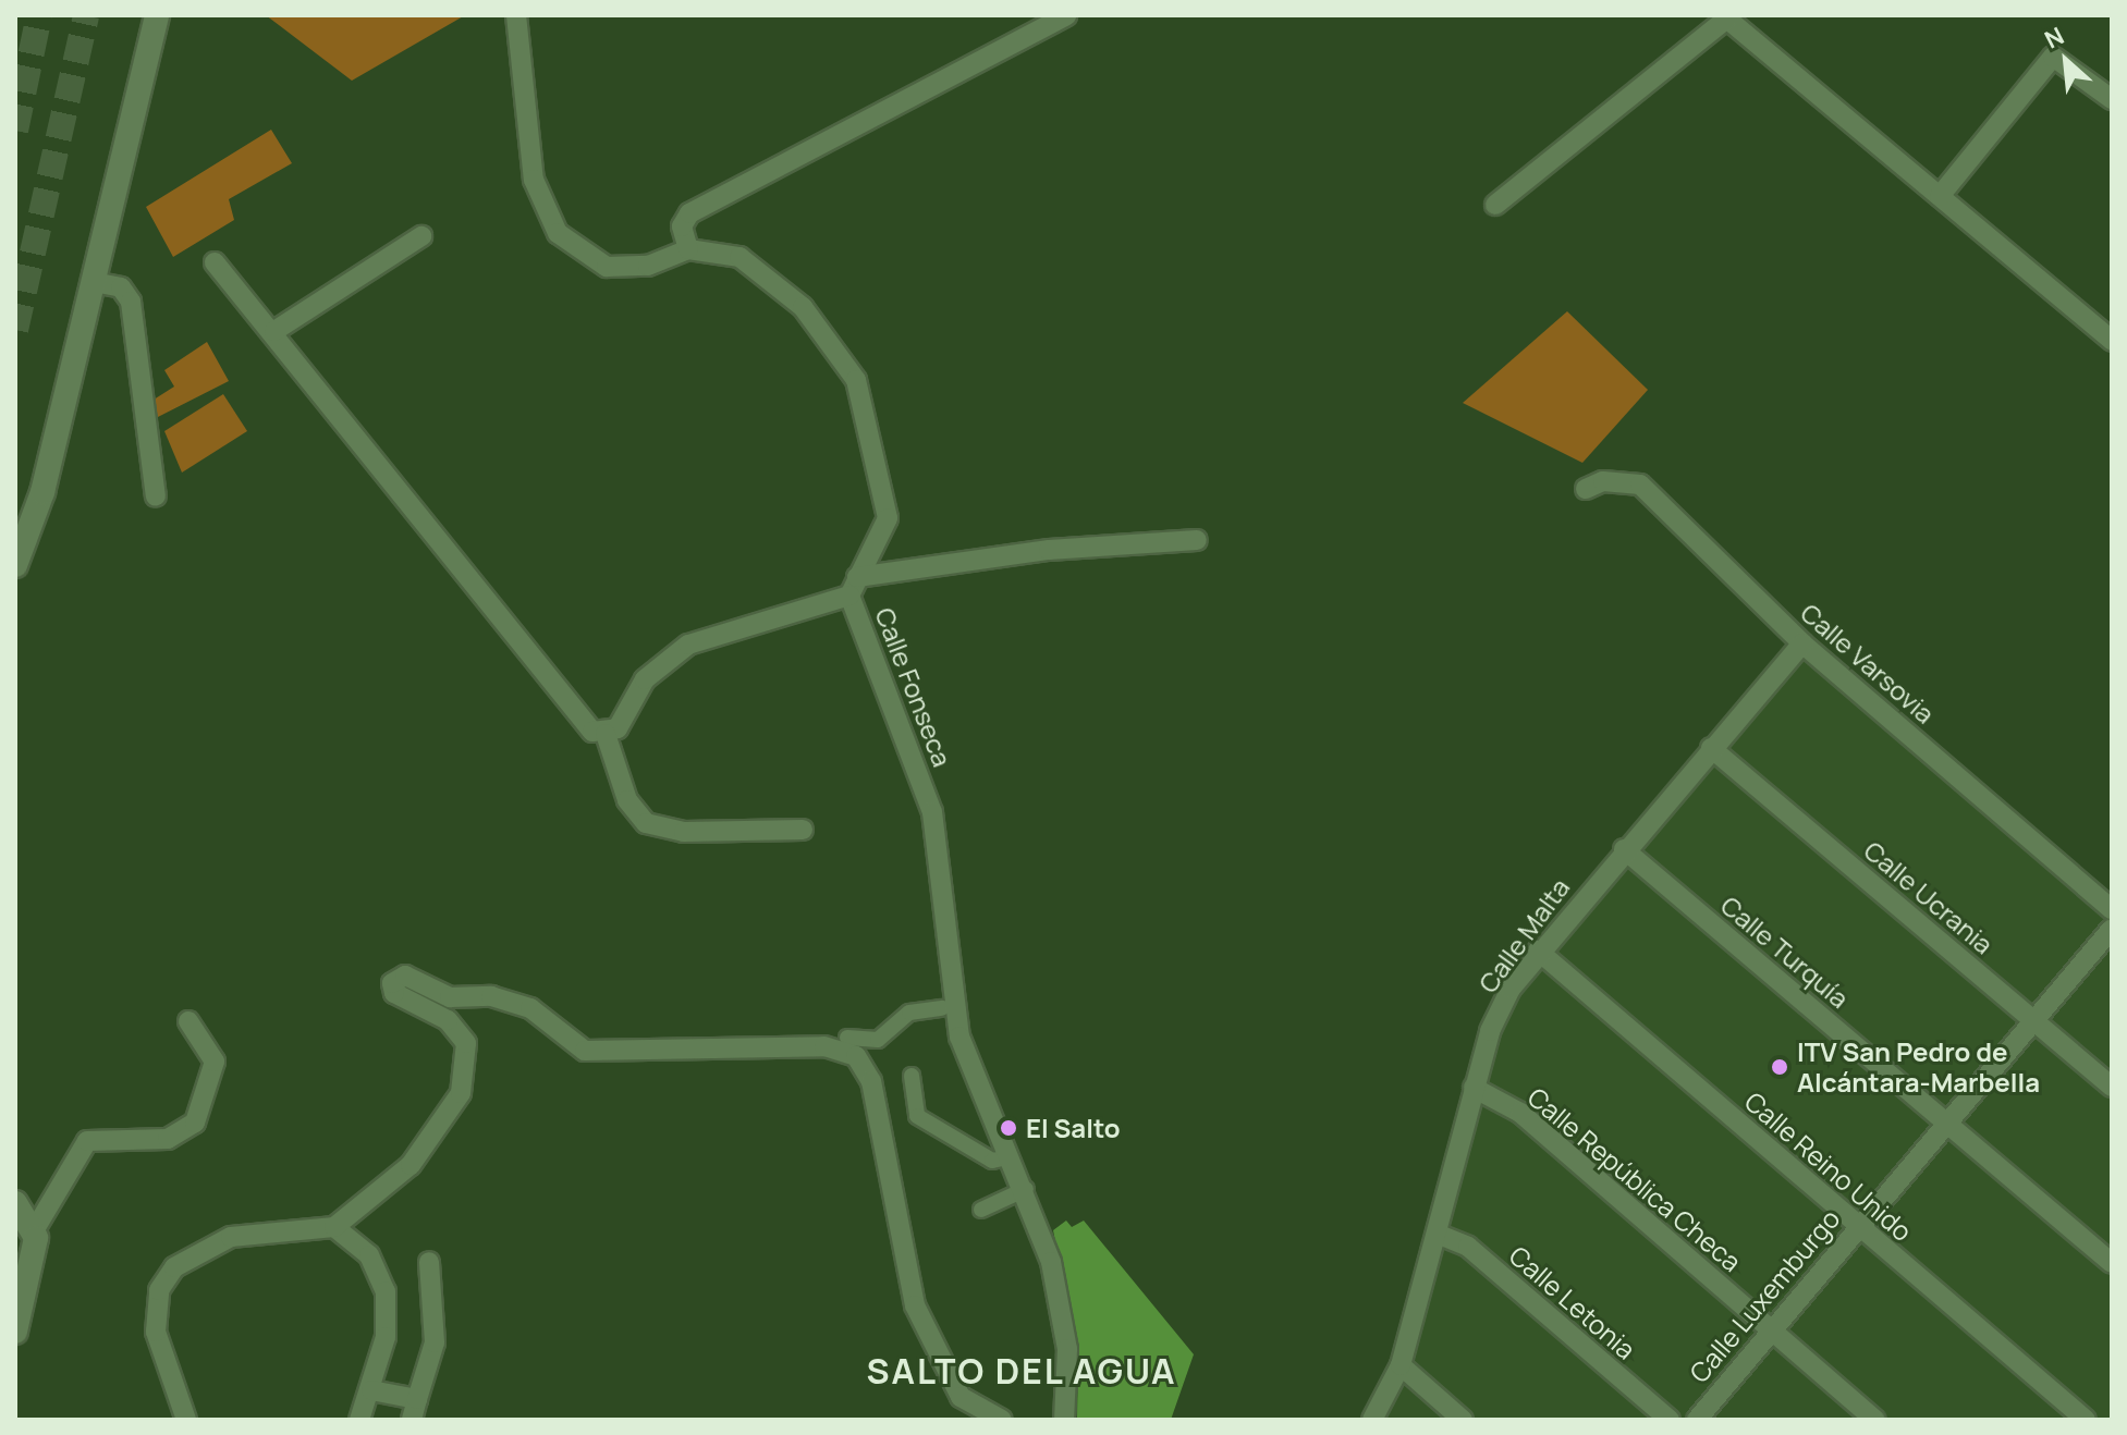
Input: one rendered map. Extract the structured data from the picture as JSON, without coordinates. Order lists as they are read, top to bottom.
{
  "streets": {
    "street": [
      "Calle Varsovia",
      "Calle Fonseca",
      "Calle Ucrania",
      "Calle Malta",
      "Calle Turquía",
      "Calle Reino Unido",
      "Calle República Checa",
      "Calle Luxemburgo",
      "Calle Letonia"
    ]
  },
  "crossings": [
    ["Calle Varsovia", "Calle Malta"],
    ["Calle Ucrania", "Calle Malta"],
    ["Calle Ucrania", "Calle Luxemburgo"],
    ["Calle Malta", "Calle Turquía"],
    ["Calle Malta", "Calle Reino Unido"],
    ["Calle Malta", "Calle República Checa"],
    ["Calle Malta", "Calle Letonia"],
    ["Calle Turquía", "Calle Luxemburgo"],
    ["Calle Reino Unido", "Calle Luxemburgo"],
    ["Calle República Checa", "Calle Luxemburgo"]
  ],
  "districts": ["SALTO DEL AGUA"],
  "places": ["ITV San Pedro de Alcántara-Marbella", "El Salto"],
  "north": "top left"
}
